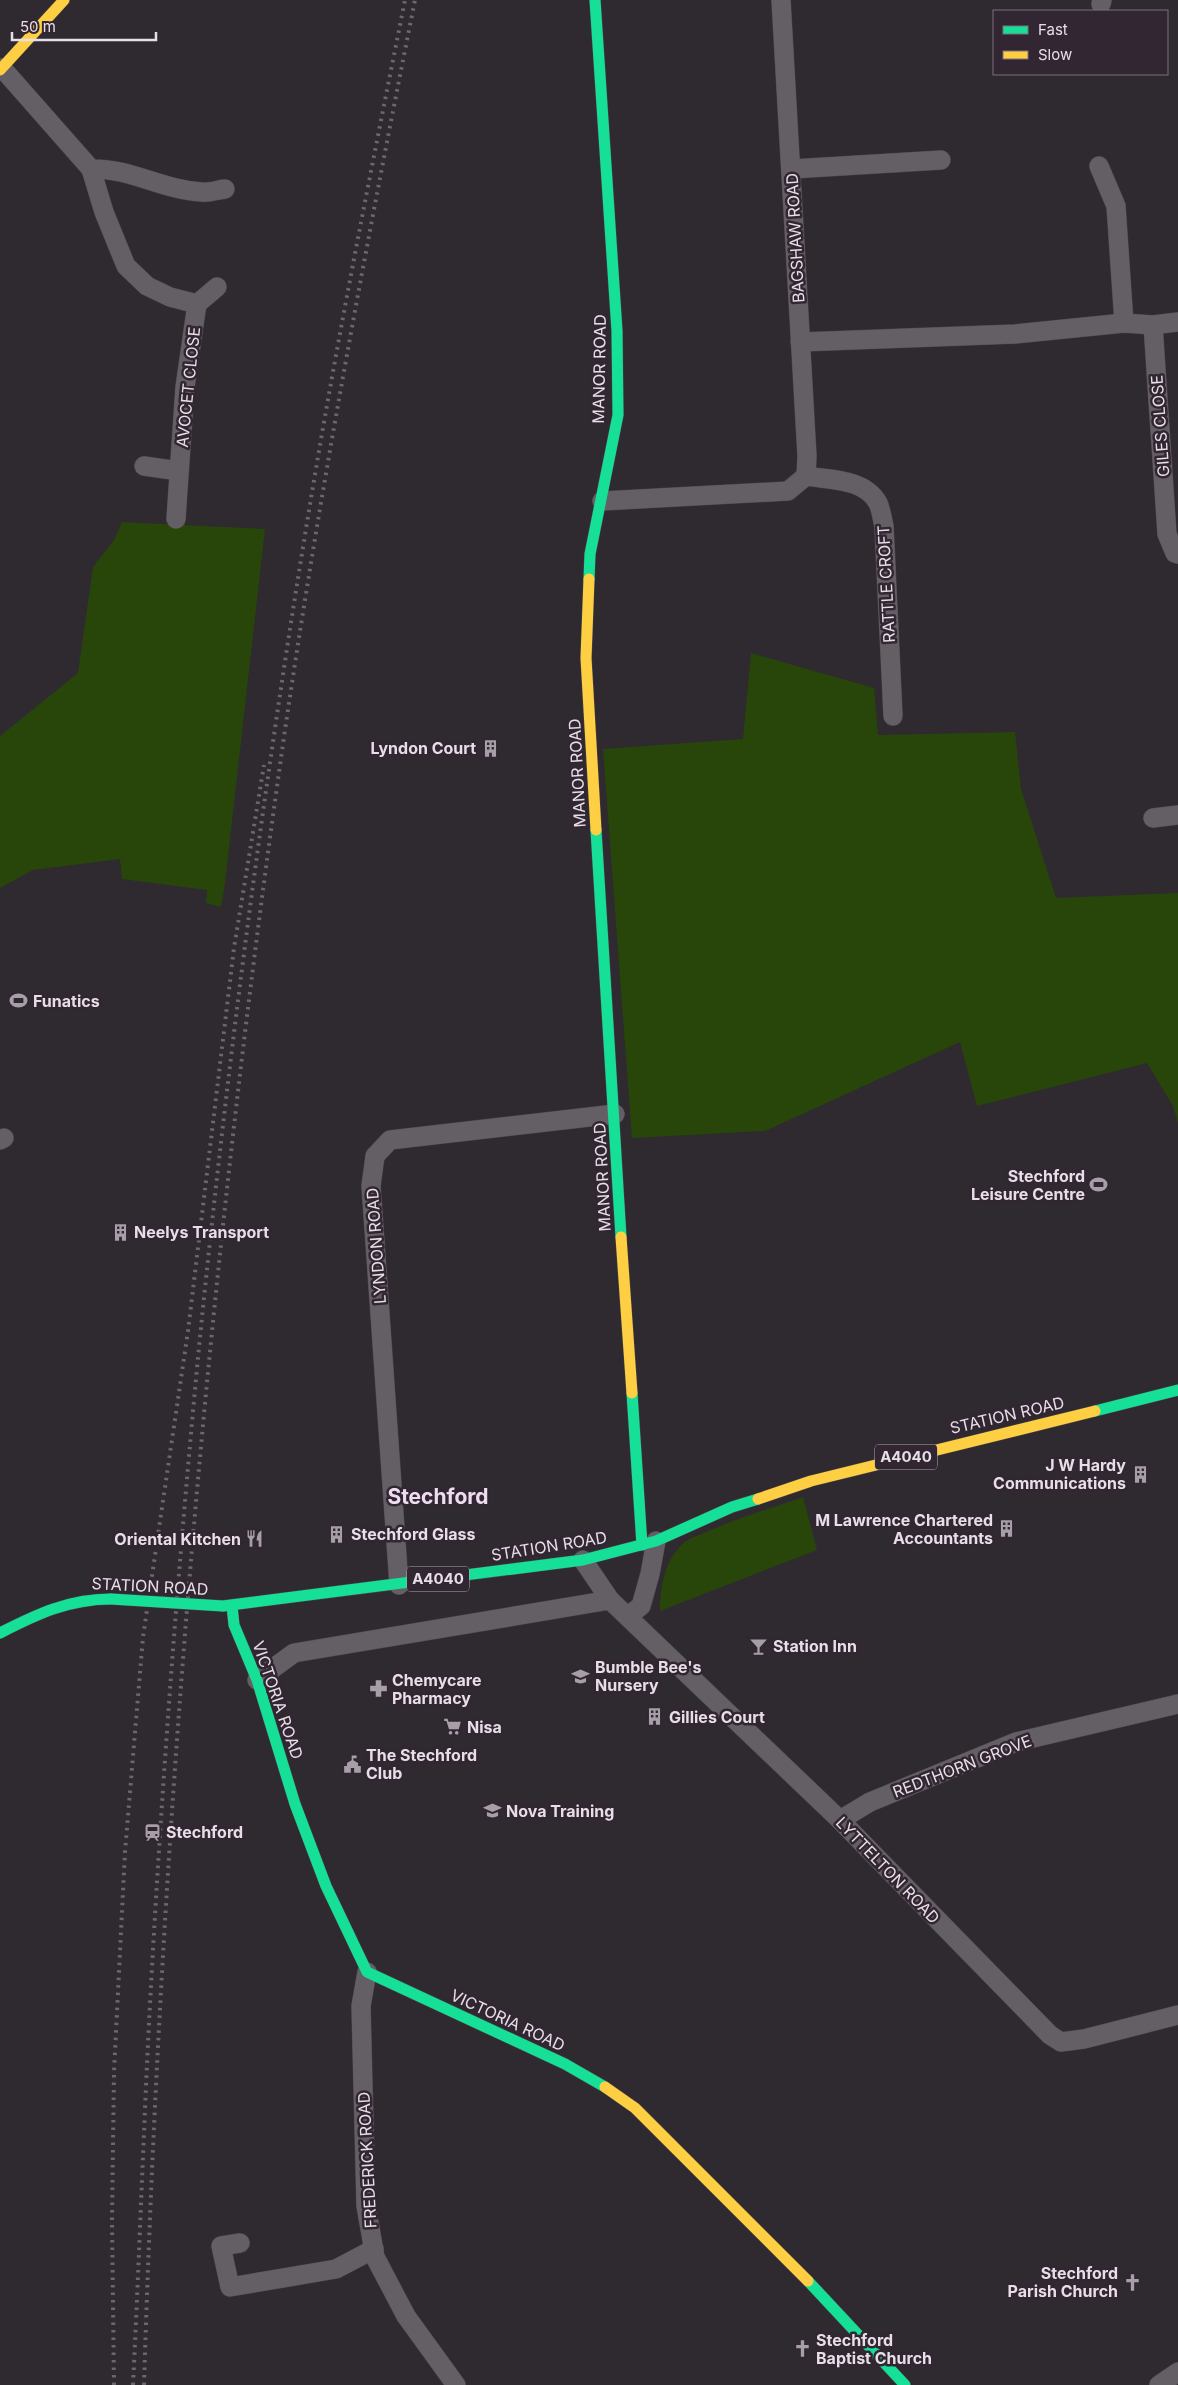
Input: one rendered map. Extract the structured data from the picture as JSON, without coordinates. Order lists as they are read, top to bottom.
{
  "streets": {
    "street": [
      "BAGSHAW ROAD",
      "MANOR ROAD",
      "AVOCET CLOSE",
      "GILES CLOSE",
      "RATTLE CROFT",
      "LYNDON ROAD",
      "STATION ROAD",
      "A4040",
      "VICTORIA ROAD",
      "REDTHORN GROVE",
      "LYTTELTON ROAD",
      "FREDERICK ROAD"
    ]
  },
  "crossings": [
    ["BAGSHAW ROAD", "RATTLE CROFT"],
    ["MANOR ROAD", "LYNDON ROAD"],
    ["MANOR ROAD", "STATION ROAD"],
    ["LYNDON ROAD", "STATION ROAD"],
    ["STATION ROAD", "VICTORIA ROAD"],
    ["STATION ROAD", "LYTTELTON ROAD"],
    ["VICTORIA ROAD", "FREDERICK ROAD"],
    ["REDTHORN GROVE", "LYTTELTON ROAD"]
  ],
  "districts": ["Stechford"],
  "places": {
    "building": [
      "Lyndon Court",
      "Neelys Transport",
      "J W Hardy Communications",
      "M Lawrence Chartered Accountants",
      "Stechford Glass",
      "Gillies Court"
    ],
    "sports": ["Funatics", "Stechford Leisure Centre"],
    "restaurant": ["Oriental Kitchen"],
    "bar": ["Station Inn"],
    "school or university": ["Bumble Bee's Nursery", "Nova Training"],
    "pharmacy": ["Chemycare Pharmacy"],
    "supermarket": ["Nisa"],
    "public building": ["The Stechford Club"],
    "station": ["Stechford"],
    "church": ["Stechford Parish Church", "Stechford Baptist Church"]
  },
  "legend": ["Fast", "Slow"],
  "scale_bar": "50 m"
}
